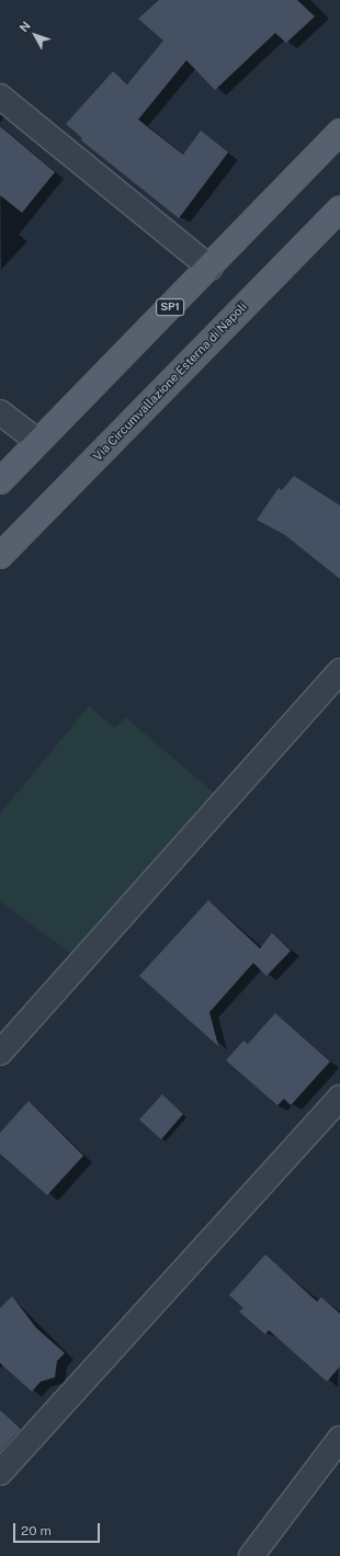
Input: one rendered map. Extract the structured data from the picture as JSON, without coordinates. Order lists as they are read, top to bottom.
{
  "streets": {
    "main road": ["SP1", "Via Circumvallazione Esterna di Napoli"]
  },
  "scale_bar": "20 m",
  "north": "top left"
}
